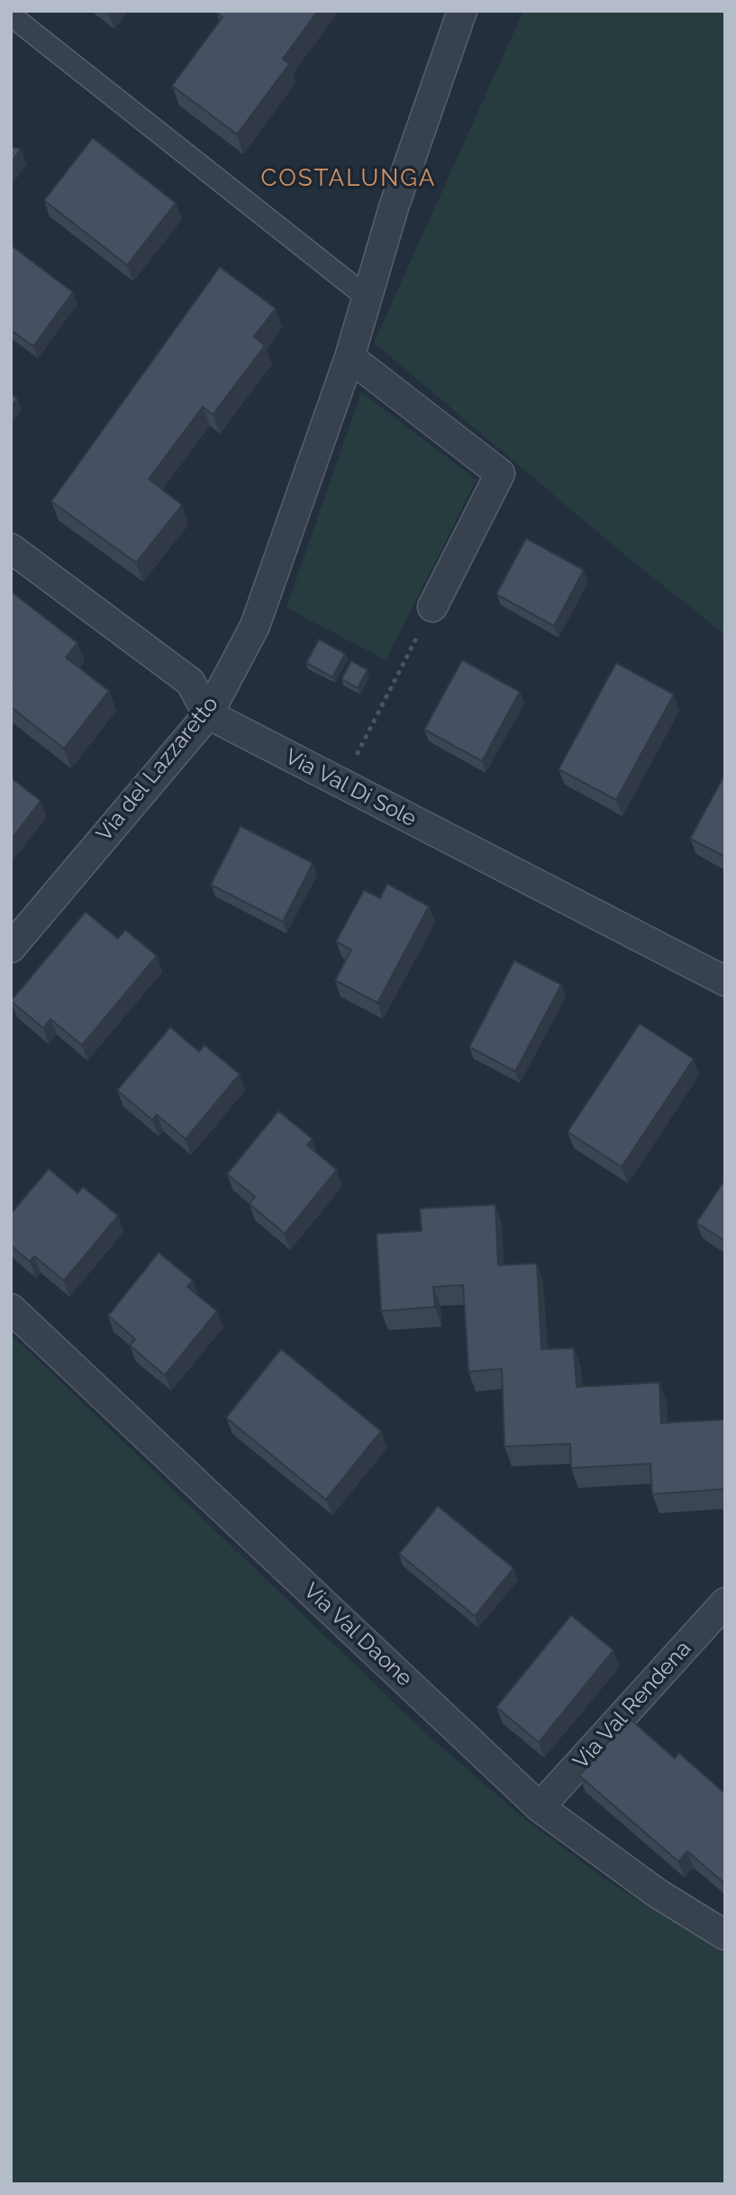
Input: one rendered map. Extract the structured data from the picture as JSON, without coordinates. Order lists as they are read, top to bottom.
{
  "streets": {
    "street": [
      "Via del Lazzaretto",
      "Via Val Di Sole",
      "Via Val Daone",
      "Via Val Rendena"
    ]
  },
  "crossings": [
    ["Via del Lazzaretto", "Via Val Di Sole"],
    ["Via Val Daone", "Via Val Rendena"]
  ],
  "districts": ["COSTALUNGA"]
}
